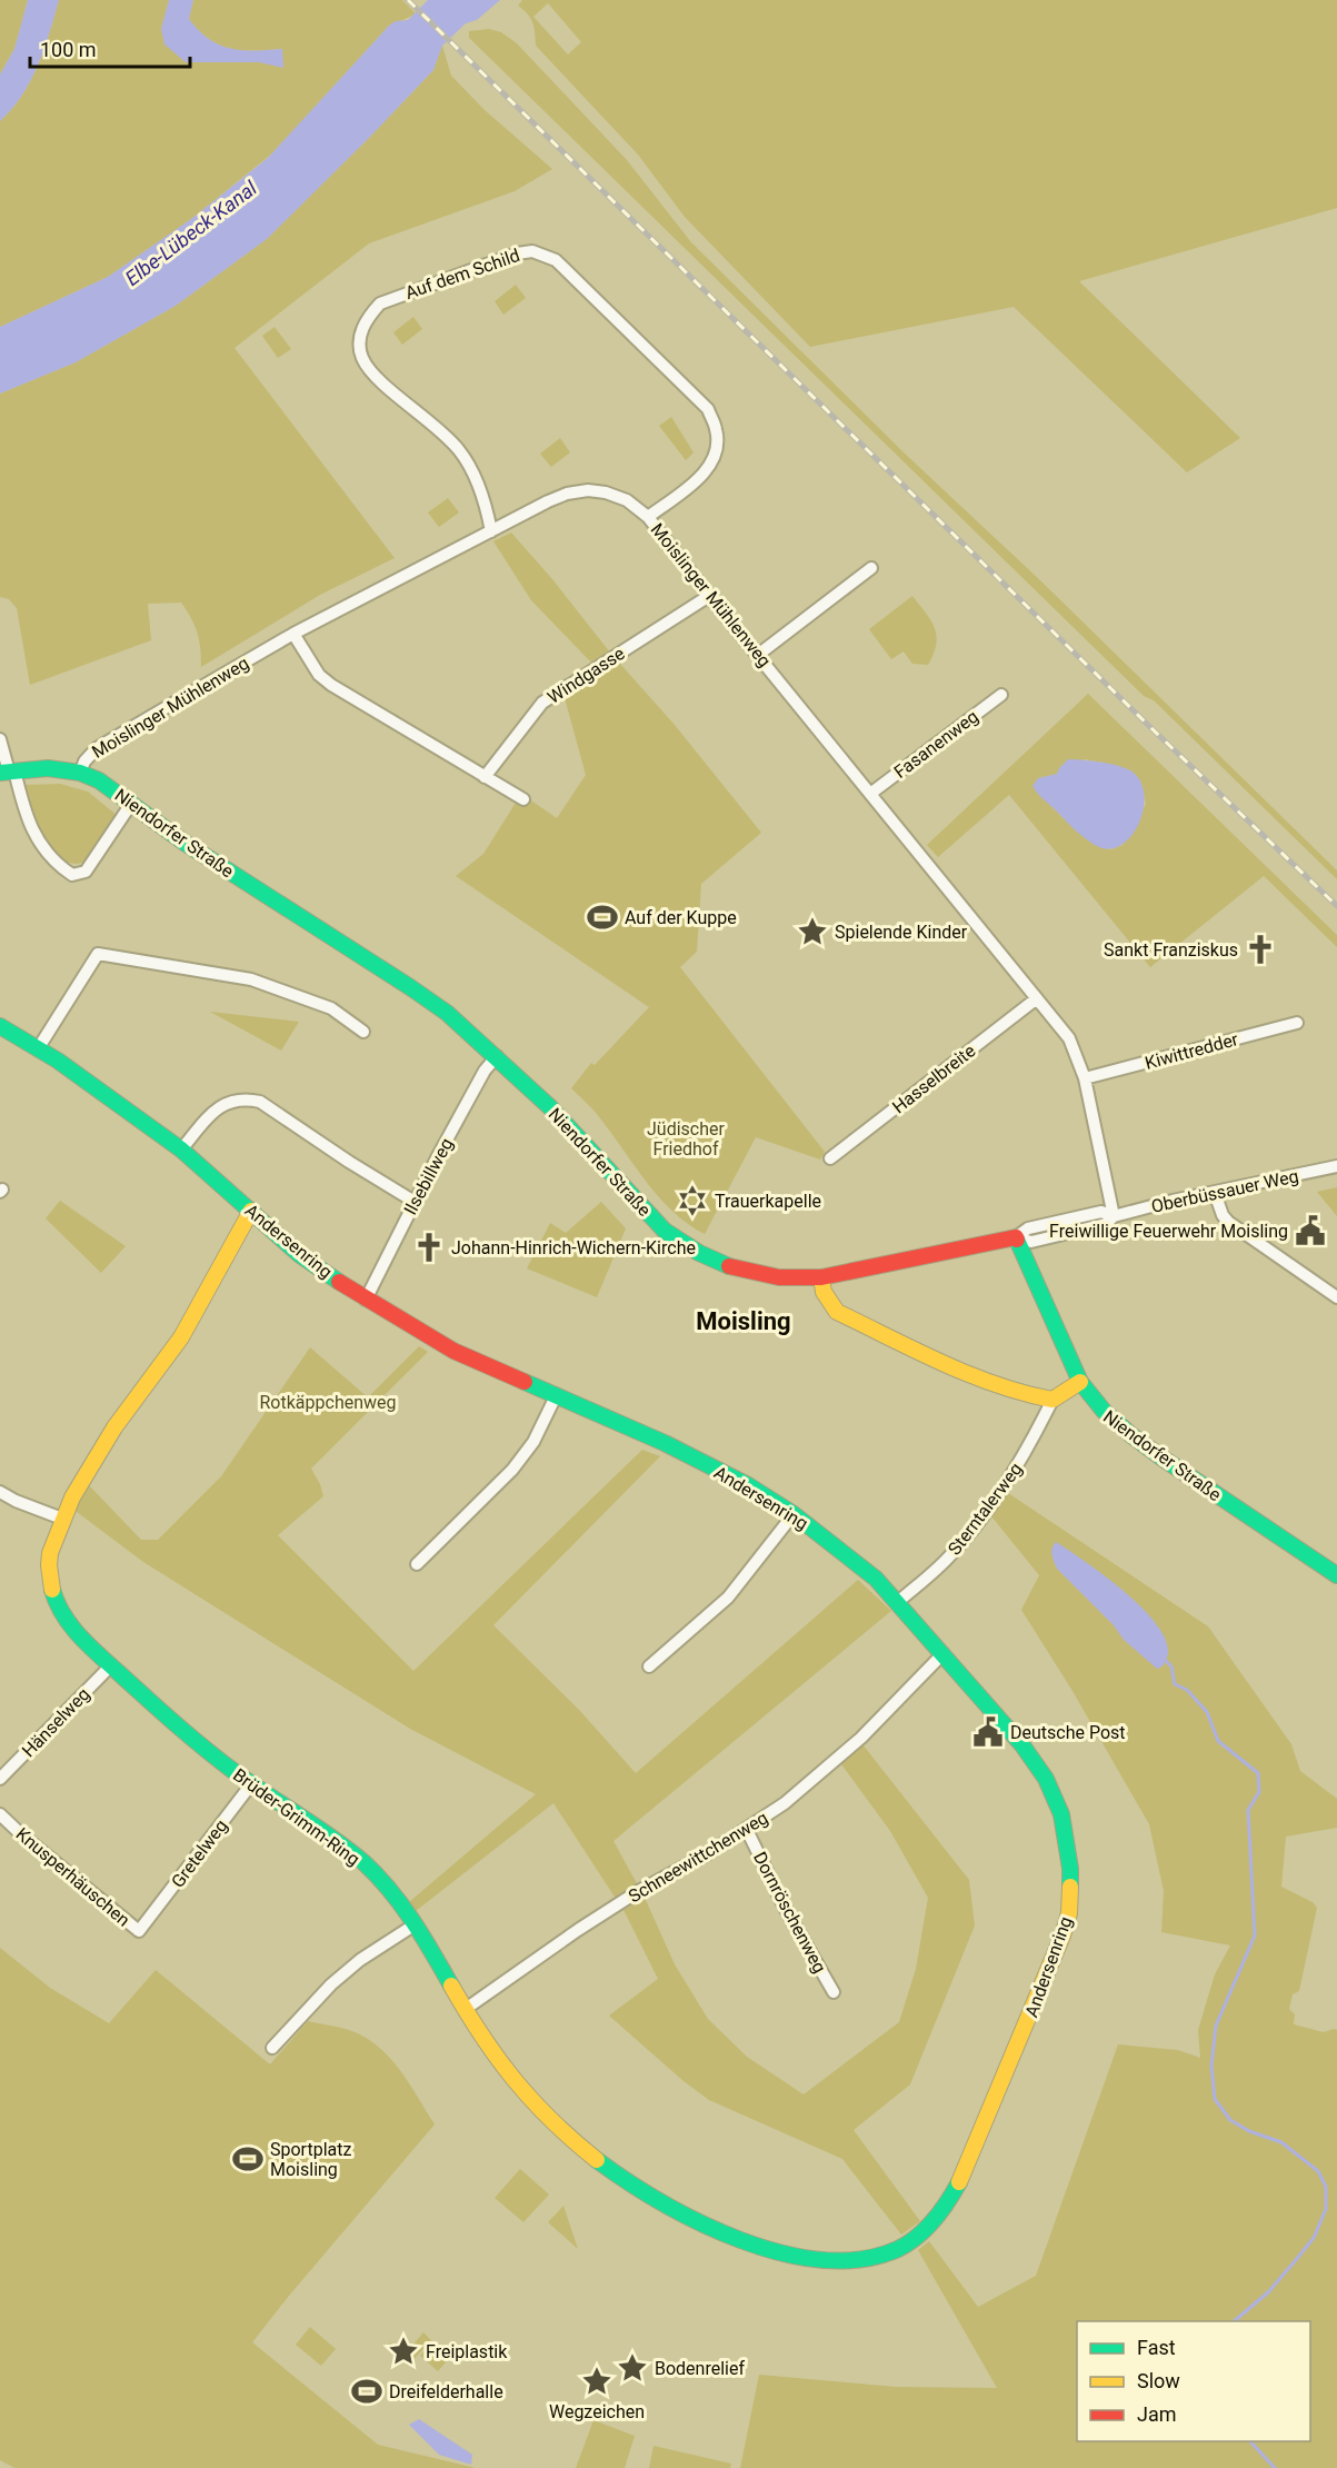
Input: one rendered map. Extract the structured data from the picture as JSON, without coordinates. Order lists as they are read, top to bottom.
{
  "streets": {
    "street": [
      "Auf dem Schild",
      "Moislinger Mühlenweg",
      "Windgasse",
      "Fasanenweg",
      "Niendorfer Straße",
      "Kiwittredder",
      "Hasselbreite",
      "Ilsebillweg",
      "Oberbüssauer Weg",
      "Andersenring",
      "Sterntalerweg",
      "Hänselweg",
      "Brüder-Grimm-Ring",
      "Gretelweg",
      "Schneewittchenweg",
      "Knusperhäuschen",
      "Dornröschenweg"
    ]
  },
  "crossings": [
    ["Auf dem Schild", "Moislinger Mühlenweg"],
    ["Moislinger Mühlenweg", "Windgasse"],
    ["Moislinger Mühlenweg", "Fasanenweg"],
    ["Moislinger Mühlenweg", "Niendorfer Straße"],
    ["Moislinger Mühlenweg", "Kiwittredder"],
    ["Moislinger Mühlenweg", "Hasselbreite"],
    ["Moislinger Mühlenweg", "Oberbüssauer Weg"],
    ["Niendorfer Straße", "Ilsebillweg"],
    ["Niendorfer Straße", "Oberbüssauer Weg"],
    ["Ilsebillweg", "Andersenring"],
    ["Andersenring", "Sterntalerweg"],
    ["Andersenring", "Brüder-Grimm-Ring"],
    ["Andersenring", "Schneewittchenweg"],
    ["Hänselweg", "Brüder-Grimm-Ring"],
    ["Brüder-Grimm-Ring", "Gretelweg"],
    ["Brüder-Grimm-Ring", "Schneewittchenweg"],
    ["Gretelweg", "Knusperhäuschen"],
    ["Schneewittchenweg", "Dornröschenweg"]
  ],
  "districts": ["Moisling"],
  "water": ["Elbe-Lübeck-Kanal"],
  "parks": ["Jüdischer Friedhof", "Rotkäppchenweg"],
  "places": {
    "sports": ["Auf der Kuppe", "Sportplatz Moisling", "Dreifelderhalle"],
    "place": [
      "Spielende Kinder",
      "Freiplastik",
      "Bodenrelief",
      "Wegzeichen"
    ],
    "church": ["Sankt Franziskus", "Johann-Hinrich-Wichern-Kirche"],
    "synagogue": ["Trauerkapelle"],
    "public building": ["Freiwillige Feuerwehr Moisling", "Deutsche Post"]
  },
  "legend": ["Fast", "Slow", "Jam"],
  "scale_bar": "100 m"
}
